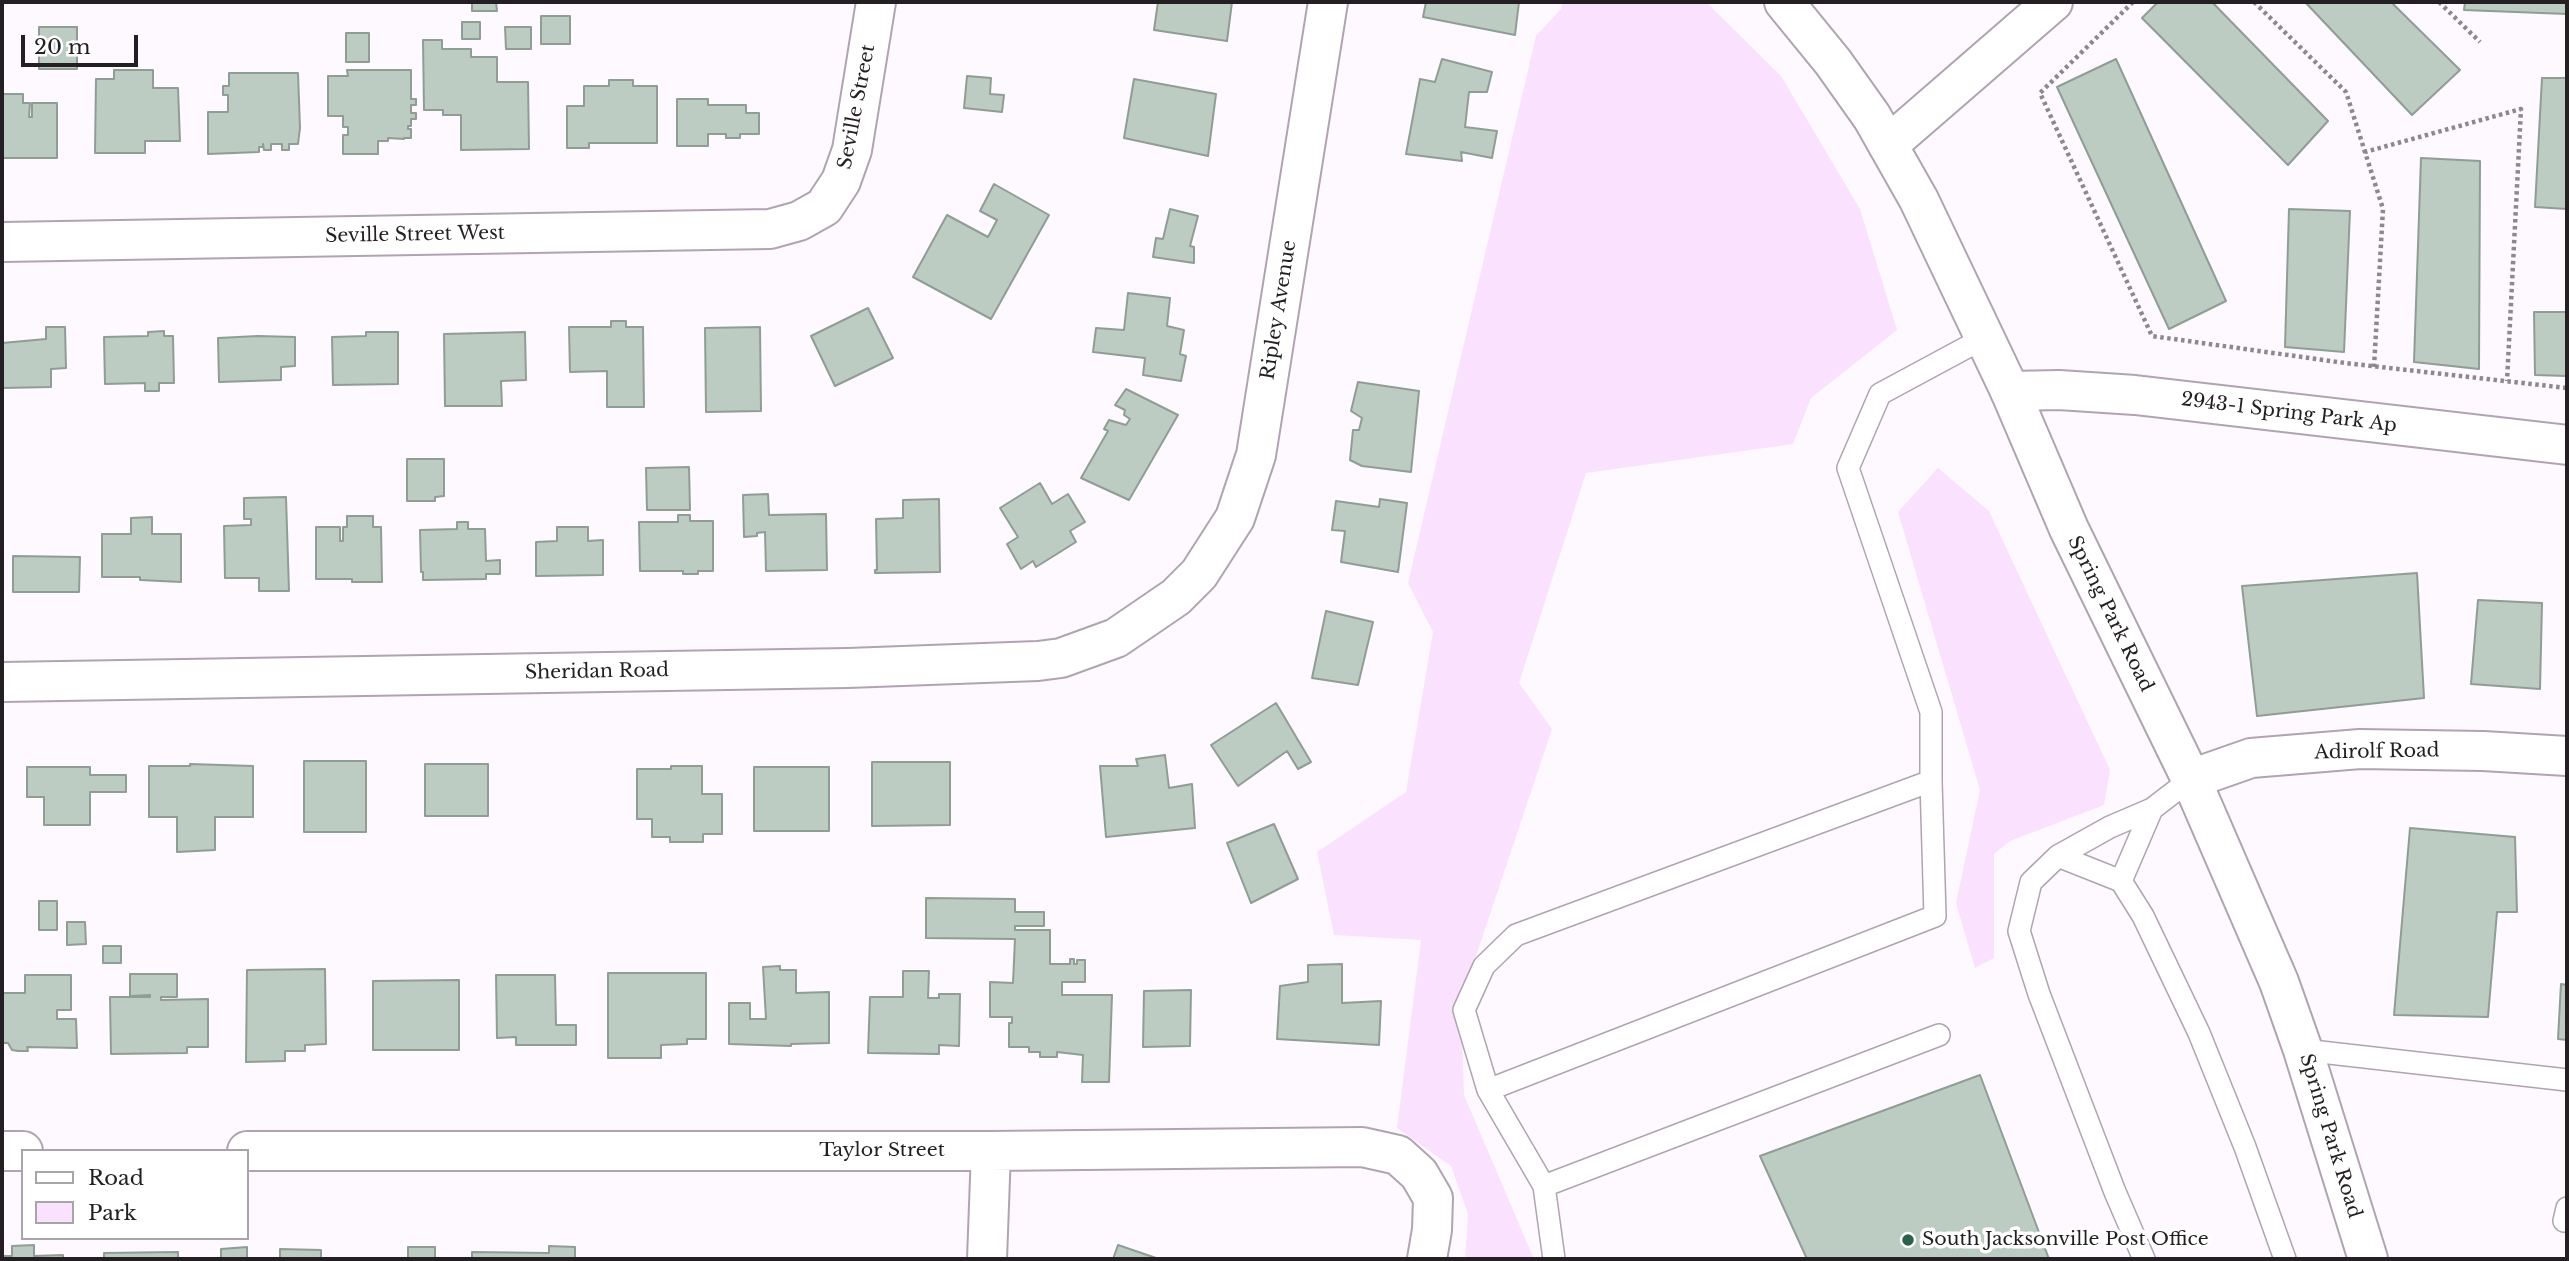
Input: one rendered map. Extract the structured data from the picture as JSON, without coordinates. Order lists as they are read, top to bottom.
{
  "streets": {
    "street": [
      "Seville Street",
      "Seville Street West",
      "Ripley Avenue",
      "2943-1 Spring Park Ap",
      "Spring Park Road",
      "Sheridan Road",
      "Adirolf Road",
      "Taylor Street"
    ]
  },
  "crossings": [
    ["Seville Street", "Seville Street West"],
    ["Ripley Avenue", "Sheridan Road"],
    ["2943-1 Spring Park Ap", "Spring Park Road"],
    ["Spring Park Road", "Adirolf Road"]
  ],
  "places": ["South Jacksonville Post Office"],
  "legend": ["Road", "Park"],
  "scale_bar": "20 m"
}
